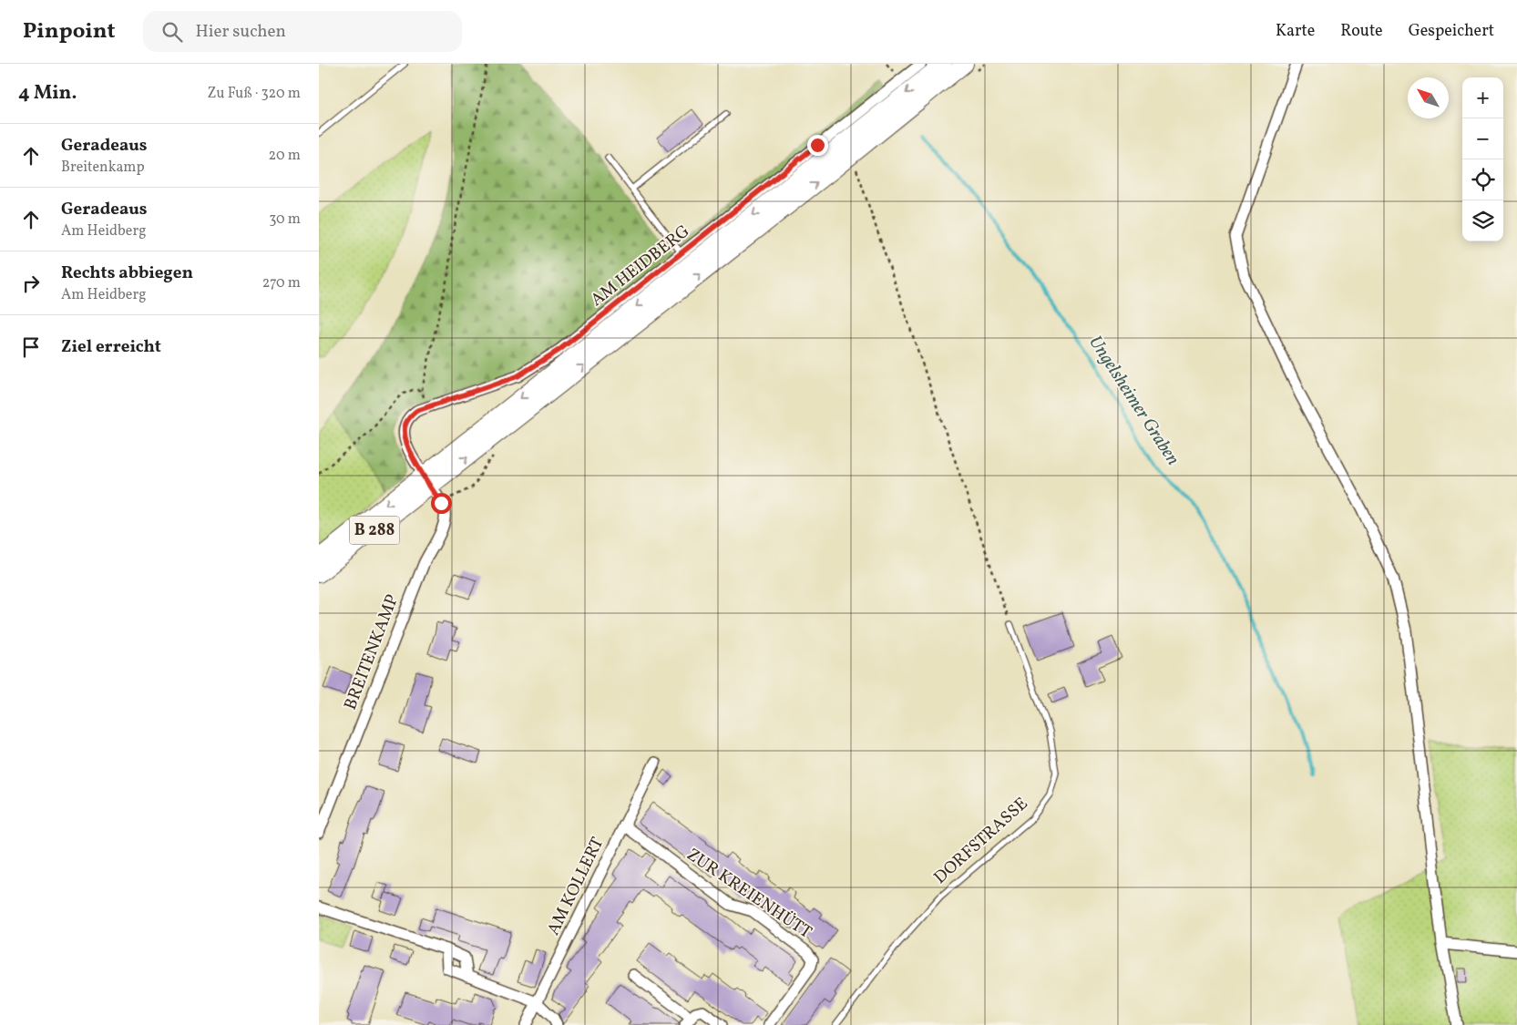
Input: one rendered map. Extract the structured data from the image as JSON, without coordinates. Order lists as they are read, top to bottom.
{
  "streets": {
    "main road": ["B 288"],
    "street": [
      "AM HEIDBERG",
      "BREITENKAMP",
      "AM KOLLERT",
      "ZUR KREIENHÜTT"
    ],
    "lane": ["DORFSTRASSE"]
  },
  "crossings": [
    ["AM HEIDBERG", "B 288"],
    ["AM HEIDBERG", "BREITENKAMP"],
    ["B 288", "BREITENKAMP"],
    ["AM KOLLERT", "ZUR KREIENHÜTT"]
  ],
  "water": ["Ungelsheimer Graben"],
  "north": "top left",
  "page": {
    "header": "Pinpoint",
    "search": "Hier suchen",
    "nav": ["Karte", "Route", "Gespeichert"],
    "heading": ["4 Min.", "Zu Fuß · 320 m"],
    "map_buttons": ["+", "−"],
    "list": [
      ["Geradeaus", "Breitenkamp", "20 m"],
      ["Geradeaus", "Am Heidberg", "30 m"],
      ["Rechts abbiegen", "Am Heidberg", "270 m"],
      "Ziel erreicht"
    ]
  }
}
